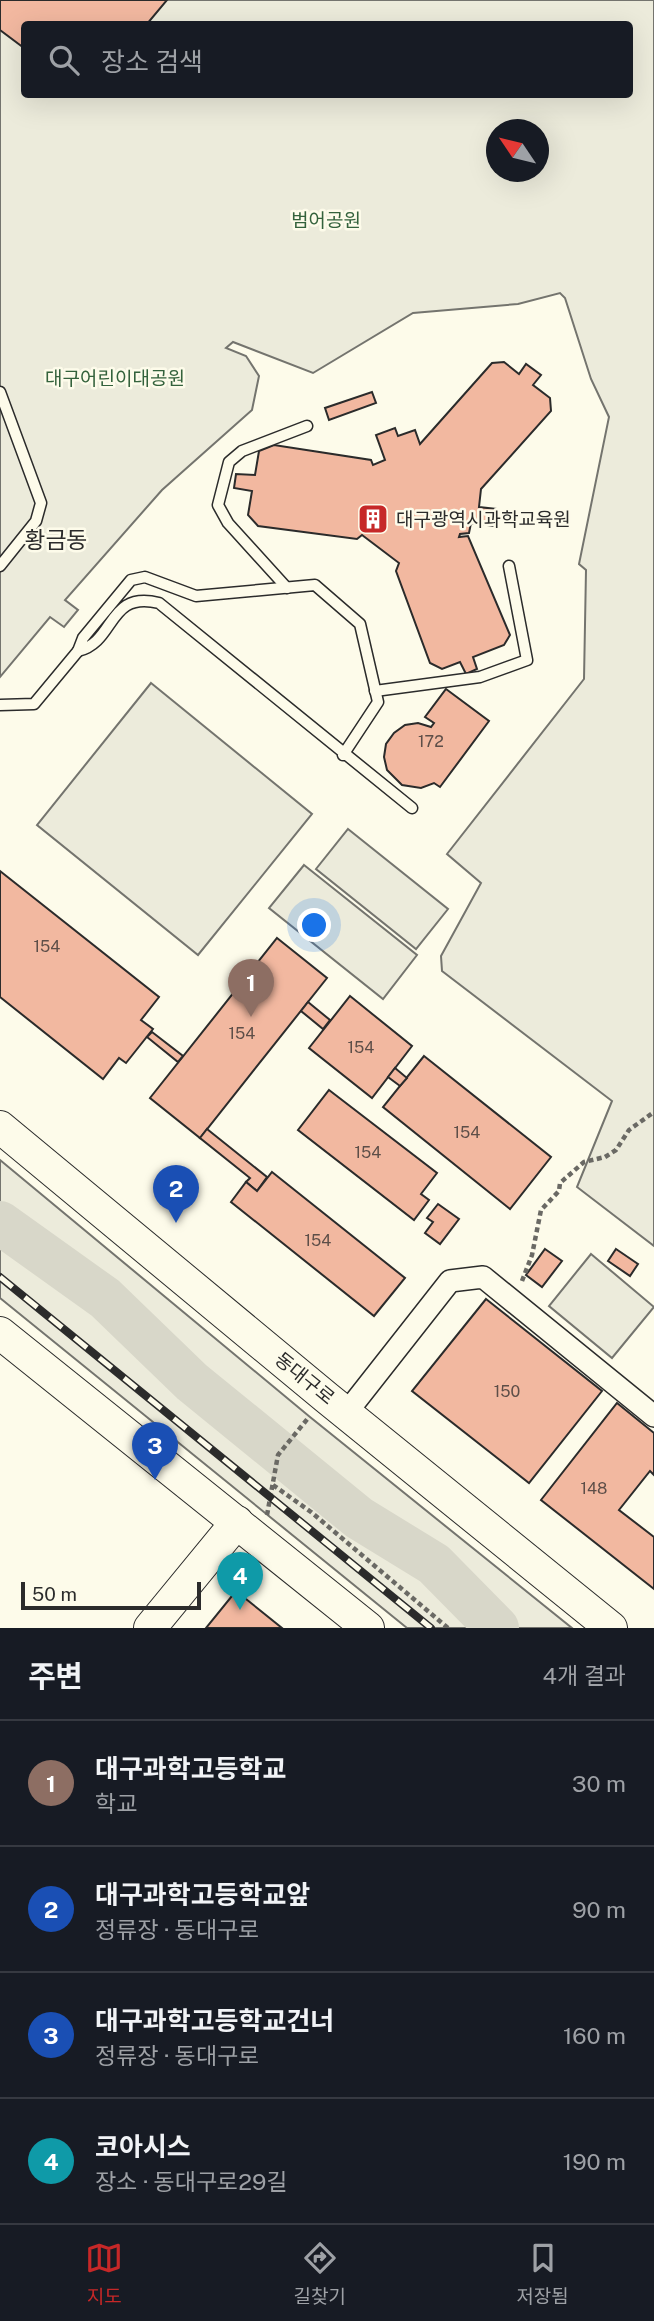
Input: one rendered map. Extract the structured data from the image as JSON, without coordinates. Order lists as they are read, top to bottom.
{
  "streets": {
    "main road": ["동대구로"]
  },
  "districts": ["황금동"],
  "parks": ["범어공원", "대구어린이대공원"],
  "places": {
    "building": ["대구광역시과학교육원"]
  },
  "house_numbers": [
    "172",
    "154",
    "154",
    "154",
    "154",
    "154",
    "154",
    "150",
    "148"
  ],
  "scale_bar": "50 m",
  "north": "top left",
  "page": {
    "search": "장소 검색",
    "pins": [
      "1",
      "2",
      "3",
      "4"
    ],
    "scale": "50 m",
    "heading": ["주변", "4개 결과"],
    "list": [
      {
        "mark": "1",
        "name": "대구과학고등학교",
        "note": "학교",
        "value": "30 m"
      },
      {
        "mark": "2",
        "name": "대구과학고등학교앞",
        "note": "정류장 · 동대구로",
        "value": "90 m"
      },
      {
        "mark": "3",
        "name": "대구과학고등학교건너",
        "note": "정류장 · 동대구로",
        "value": "160 m"
      },
      {
        "mark": "4",
        "name": "코아시스",
        "note": "장소 · 동대구로29길",
        "value": "190 m"
      }
    ],
    "nav": ["지도", "길찾기", "저장됨"]
  }
}
